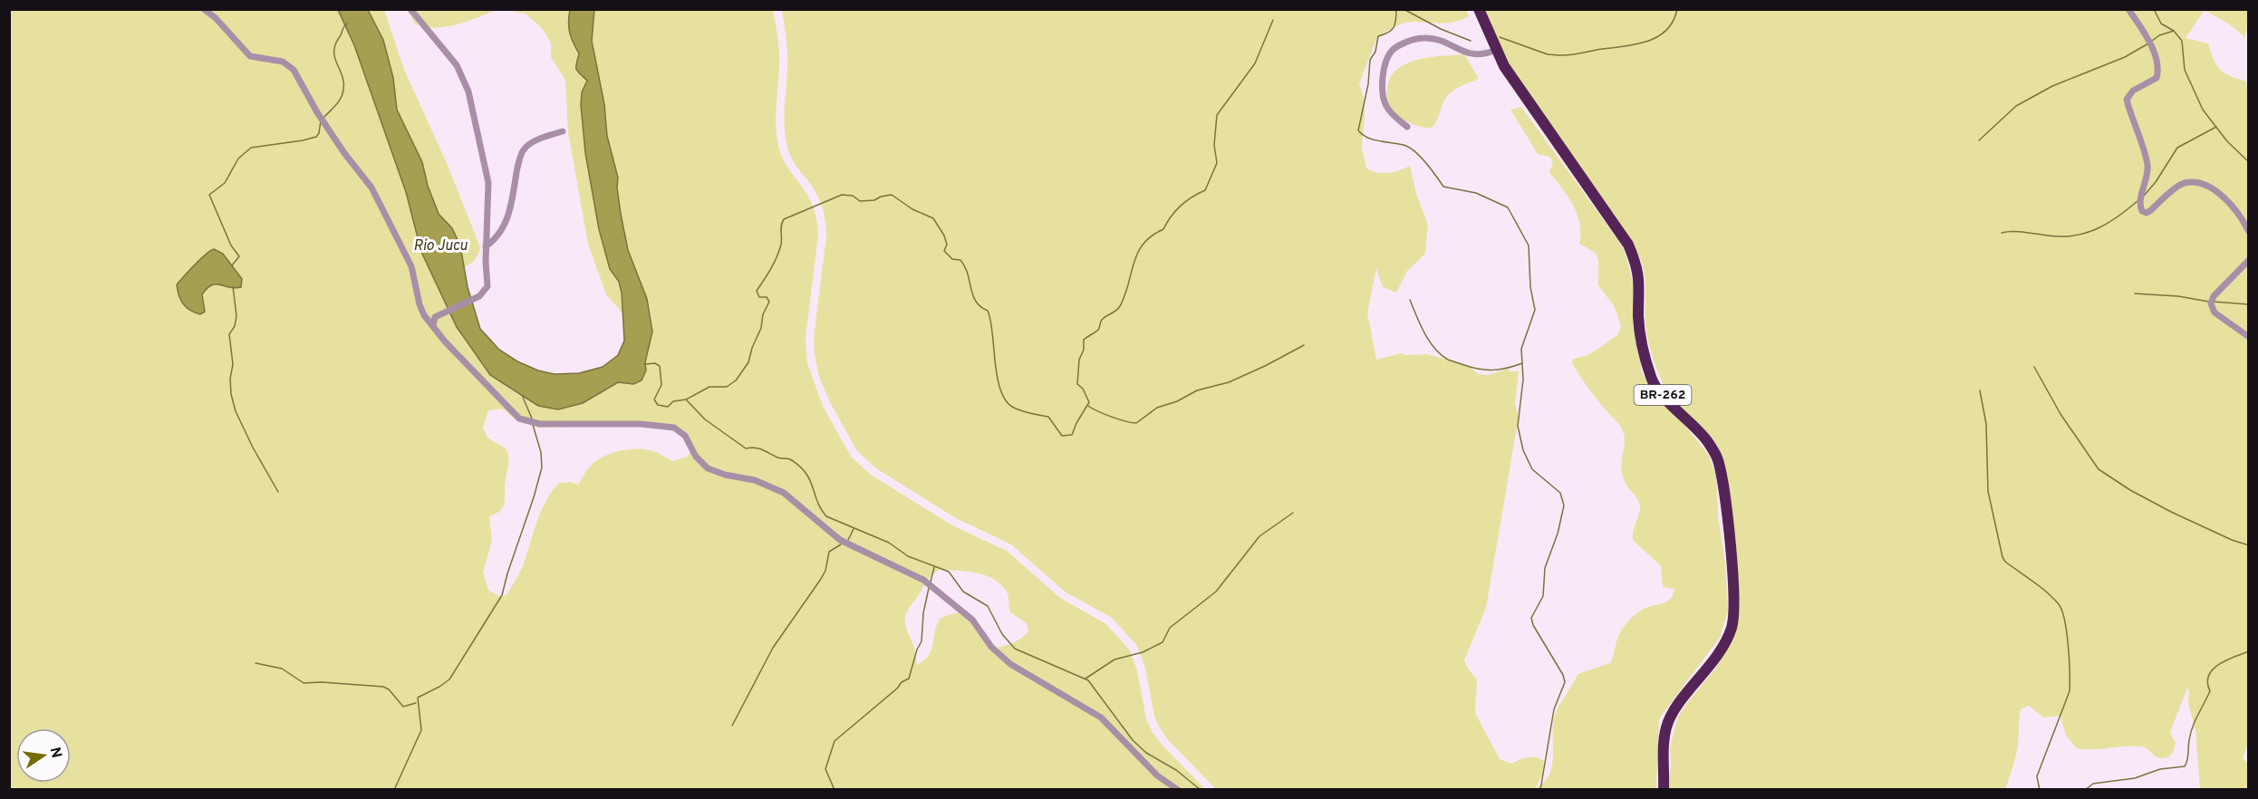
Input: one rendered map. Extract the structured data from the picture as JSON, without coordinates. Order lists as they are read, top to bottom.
{
  "streets": {
    "highway": ["BR-262"]
  },
  "water": ["Rio Jucu"],
  "north": "right"
}
